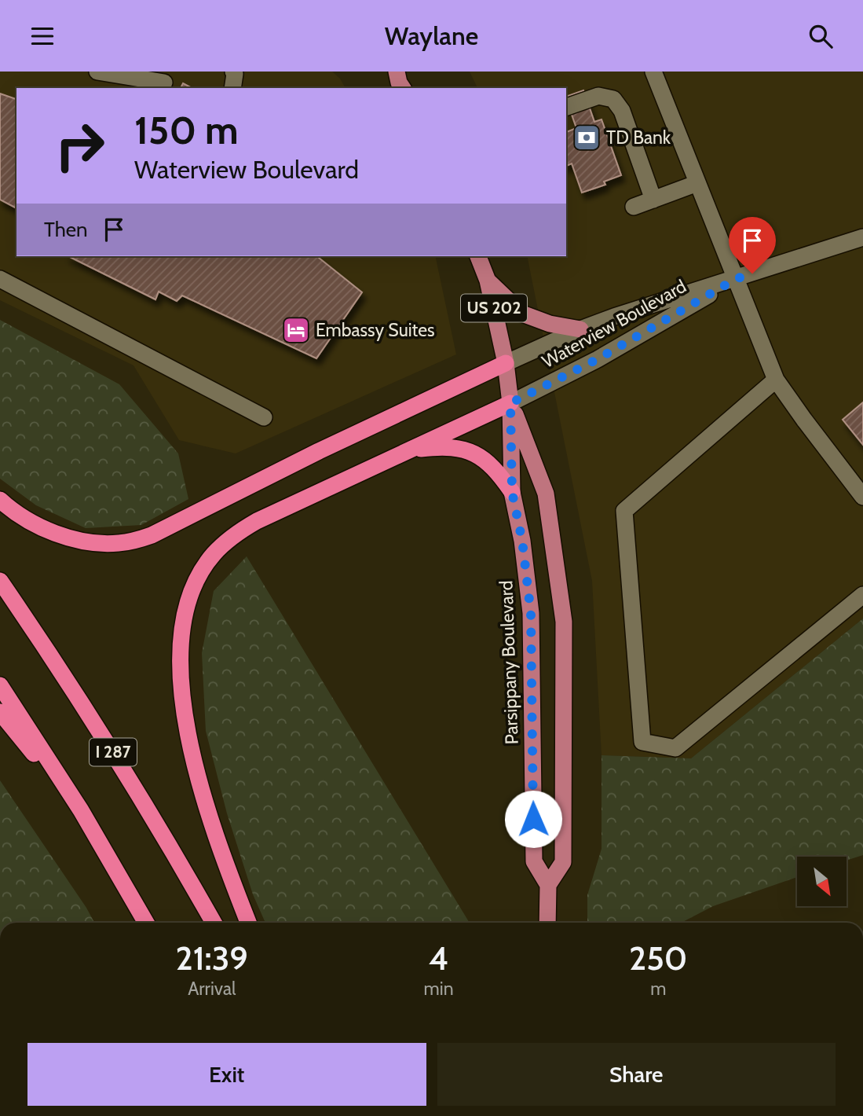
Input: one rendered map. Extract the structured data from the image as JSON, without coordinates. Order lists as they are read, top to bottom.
{
  "streets": {
    "highway": ["I 287"],
    "main road": ["US 202", "Parsippany Boulevard"],
    "street": ["Waterview Boulevard"]
  },
  "crossings": [
    ["Waterview Boulevard", "Parsippany Boulevard"]
  ],
  "places": {
    "bank": ["TD Bank"],
    "hotel": ["Embassy Suites"]
  },
  "north": "bottom right",
  "page": {
    "header": "Waylane",
    "turn": ["150 m", "Waterview Boulevard"],
    "then": "Then",
    "eta": [
      "21:39",
      "Arrival",
      "4",
      "min",
      "250",
      "m"
    ],
    "buttons": ["Exit", "Share"]
  }
}
